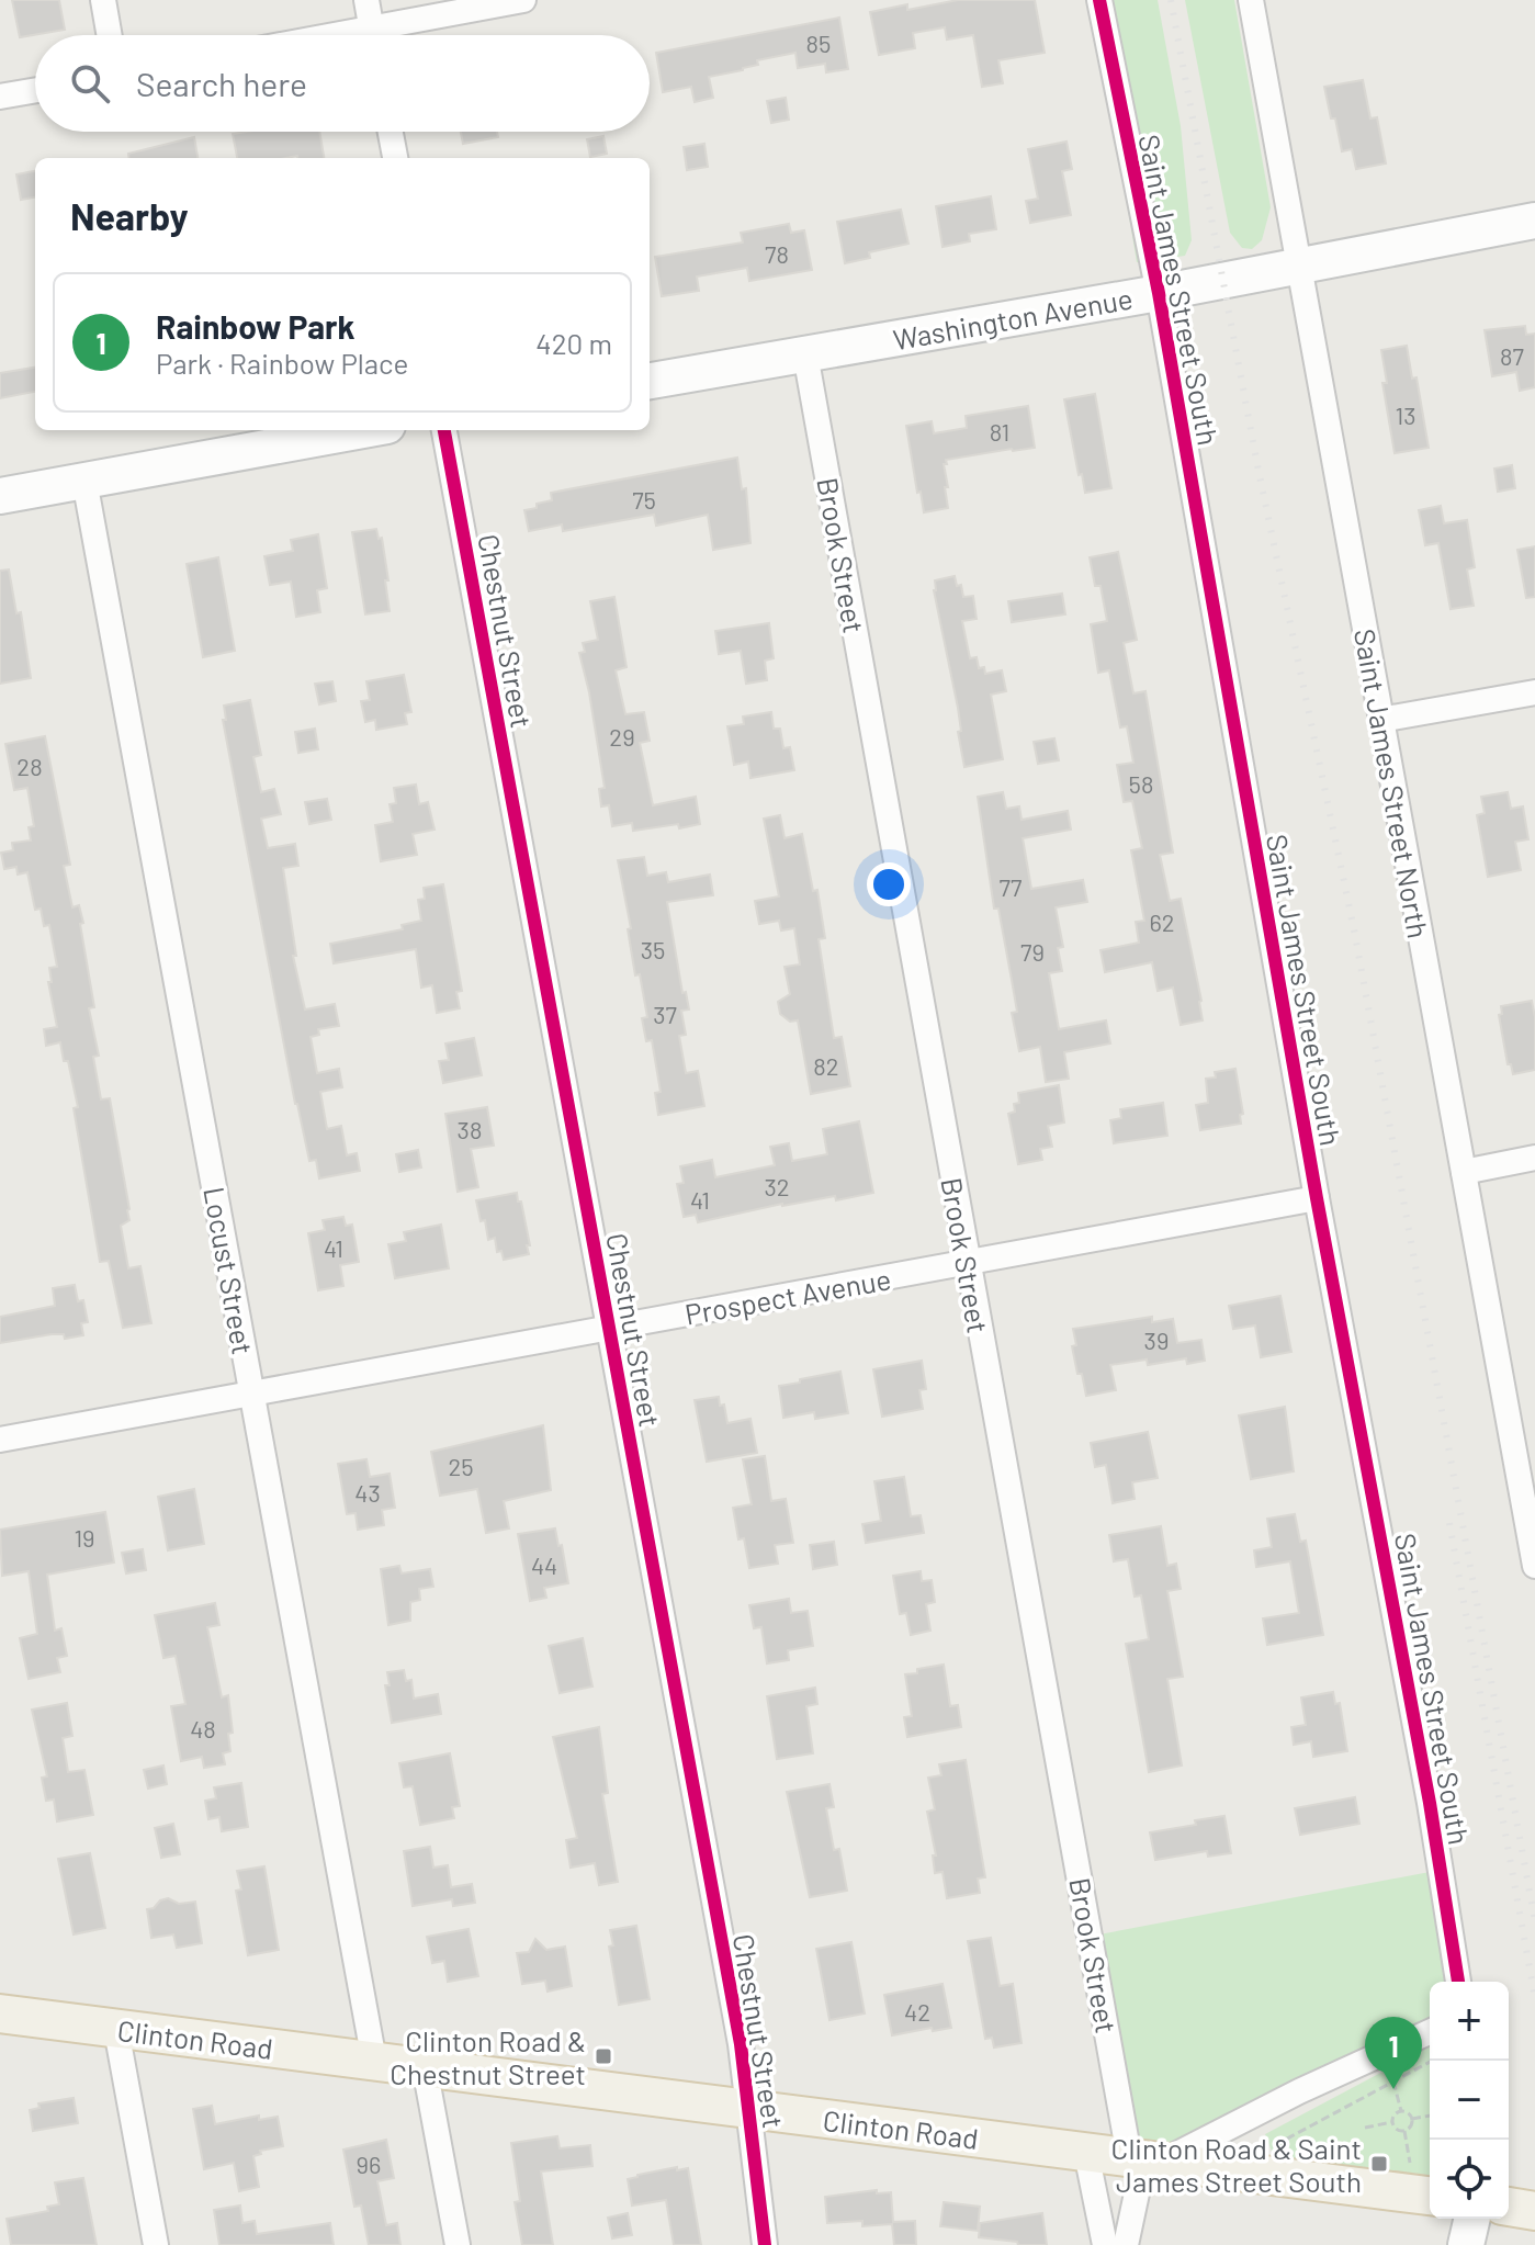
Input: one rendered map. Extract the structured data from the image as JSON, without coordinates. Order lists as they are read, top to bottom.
{
  "streets": {
    "main road": ["Washington Avenue", "Clinton Road"],
    "street": [
      "Saint James Street South",
      "Brook Street",
      "Chestnut Street",
      "Saint James Street North",
      "Locust Street",
      "Prospect Avenue"
    ]
  },
  "crossings": [
    ["Saint James Street South", "Washington Avenue"],
    ["Saint James Street South", "Prospect Avenue"],
    ["Washington Avenue", "Brook Street"],
    ["Washington Avenue", "Saint James Street North"],
    ["Brook Street", "Prospect Avenue"],
    ["Brook Street", "Clinton Road"],
    ["Chestnut Street", "Prospect Avenue"],
    ["Chestnut Street", "Clinton Road"],
    ["Locust Street", "Prospect Avenue"],
    ["Locust Street", "Clinton Road"]
  ],
  "places": {
    "transit": ["Clinton Road & Chestnut Street", "Clinton Road & Saint James Street South"]
  },
  "house_numbers": [
    "85",
    "78",
    "87",
    "13",
    "81",
    "75",
    "29",
    "28",
    "58",
    "77",
    "62",
    "35",
    "79",
    "37",
    "82",
    "38",
    "32",
    "41",
    "41",
    "39",
    "25",
    "43",
    "19",
    "44",
    "48",
    "42",
    "96"
  ],
  "page": {
    "search": "Search here",
    "heading": "Nearby",
    "list": [
      {
        "mark": "1",
        "name": "Rainbow Park",
        "note": "Park · Rainbow Place",
        "value": "420 m"
      }
    ],
    "map_buttons": ["+", "−"],
    "pins": "1"
  }
}
